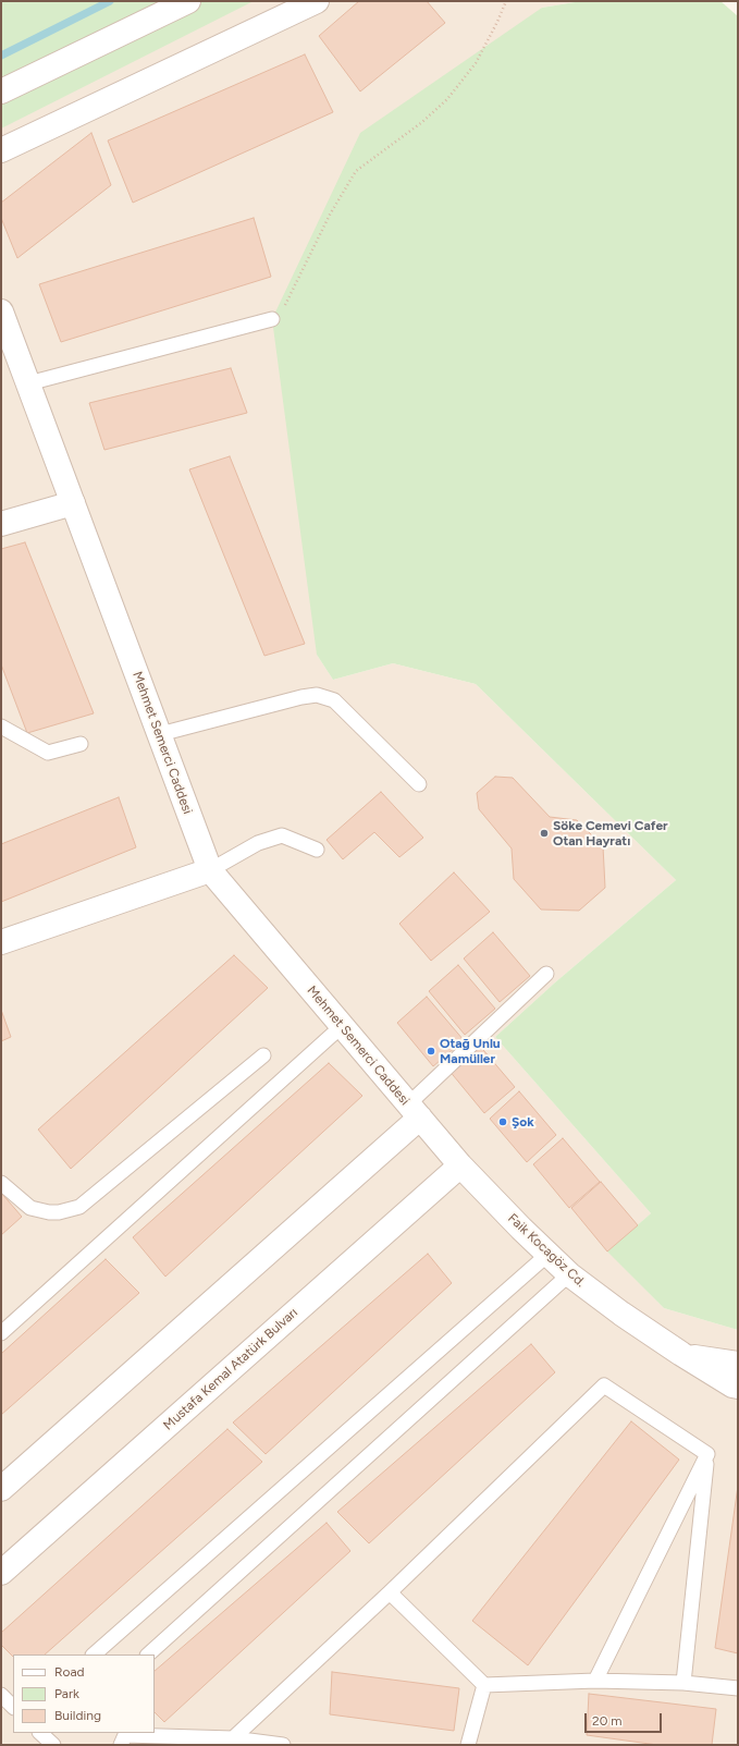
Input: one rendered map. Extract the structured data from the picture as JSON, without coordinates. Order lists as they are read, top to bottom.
{
  "streets": {
    "street": ["Mehmet Semerci Caddesi", "Faik Kocagöz Cd.", "Mustafa Kemal Atatürk Bulvarı"]
  },
  "crossings": [
    ["Mehmet Semerci Caddesi", "Faik Kocagöz Cd."],
    ["Faik Kocagöz Cd.", "Mustafa Kemal Atatürk Bulvarı"]
  ],
  "places": ["Söke Cemevi Cafer Otan Hayratı", "Otağ Unlu Mamüller", "Şok"],
  "legend": ["Road", "Park", "Building"],
  "scale_bar": "20 m"
}
